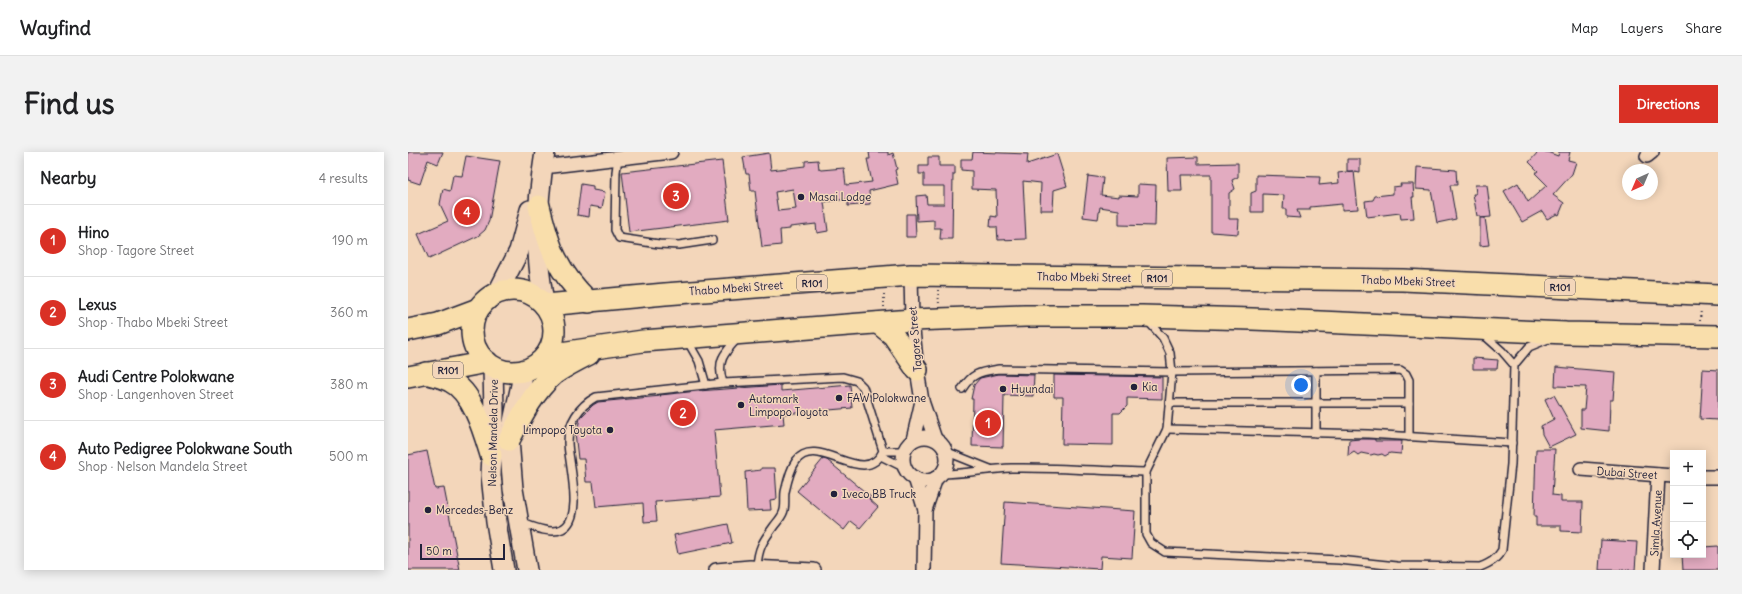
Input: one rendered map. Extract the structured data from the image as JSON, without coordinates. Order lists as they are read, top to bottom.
{
  "streets": {
    "main road": ["Thabo Mbeki Street", "R101", "Nelson Mandela Drive"],
    "street": ["Tagore Street", "Dubai Street", "Simla Avenue"]
  },
  "crossings": [
    ["Thabo Mbeki Street", "R101"],
    ["Thabo Mbeki Street", "Tagore Street"],
    ["Thabo Mbeki Street", "Nelson Mandela Drive"],
    ["R101", "Nelson Mandela Drive"],
    ["Dubai Street", "Simla Avenue"]
  ],
  "places": [
    "Masai Lodge",
    "Kia",
    "Hyundai",
    "FAW Polokwane",
    "Automark Limpopo Toyota",
    "Limpopo Toyota",
    "Iveco BB Truck",
    "Mercedes-Benz"
  ],
  "scale_bar": "50 m",
  "north": "bottom left",
  "page": {
    "header": "Wayfind",
    "nav": ["Map", "Layers", "Share"],
    "buttons": "Directions",
    "title": "Find us",
    "heading": ["Nearby", "4 results"],
    "pins": [
      "3",
      "4",
      "2",
      "1"
    ],
    "list": [
      {
        "mark": "1",
        "name": "Hino",
        "note": "Shop · Tagore Street",
        "value": "190 m"
      },
      {
        "mark": "2",
        "name": "Lexus",
        "note": "Shop · Thabo Mbeki Street",
        "value": "360 m"
      },
      {
        "mark": "3",
        "name": "Audi Centre Polokwane",
        "note": "Shop · Langenhoven Street",
        "value": "380 m"
      },
      {
        "mark": "4",
        "name": "Auto Pedigree Polokwane South",
        "note": "Shop · Nelson Mandela Street",
        "value": "500 m"
      }
    ],
    "map_buttons": ["+", "−"],
    "scale": "50 m"
  }
}
